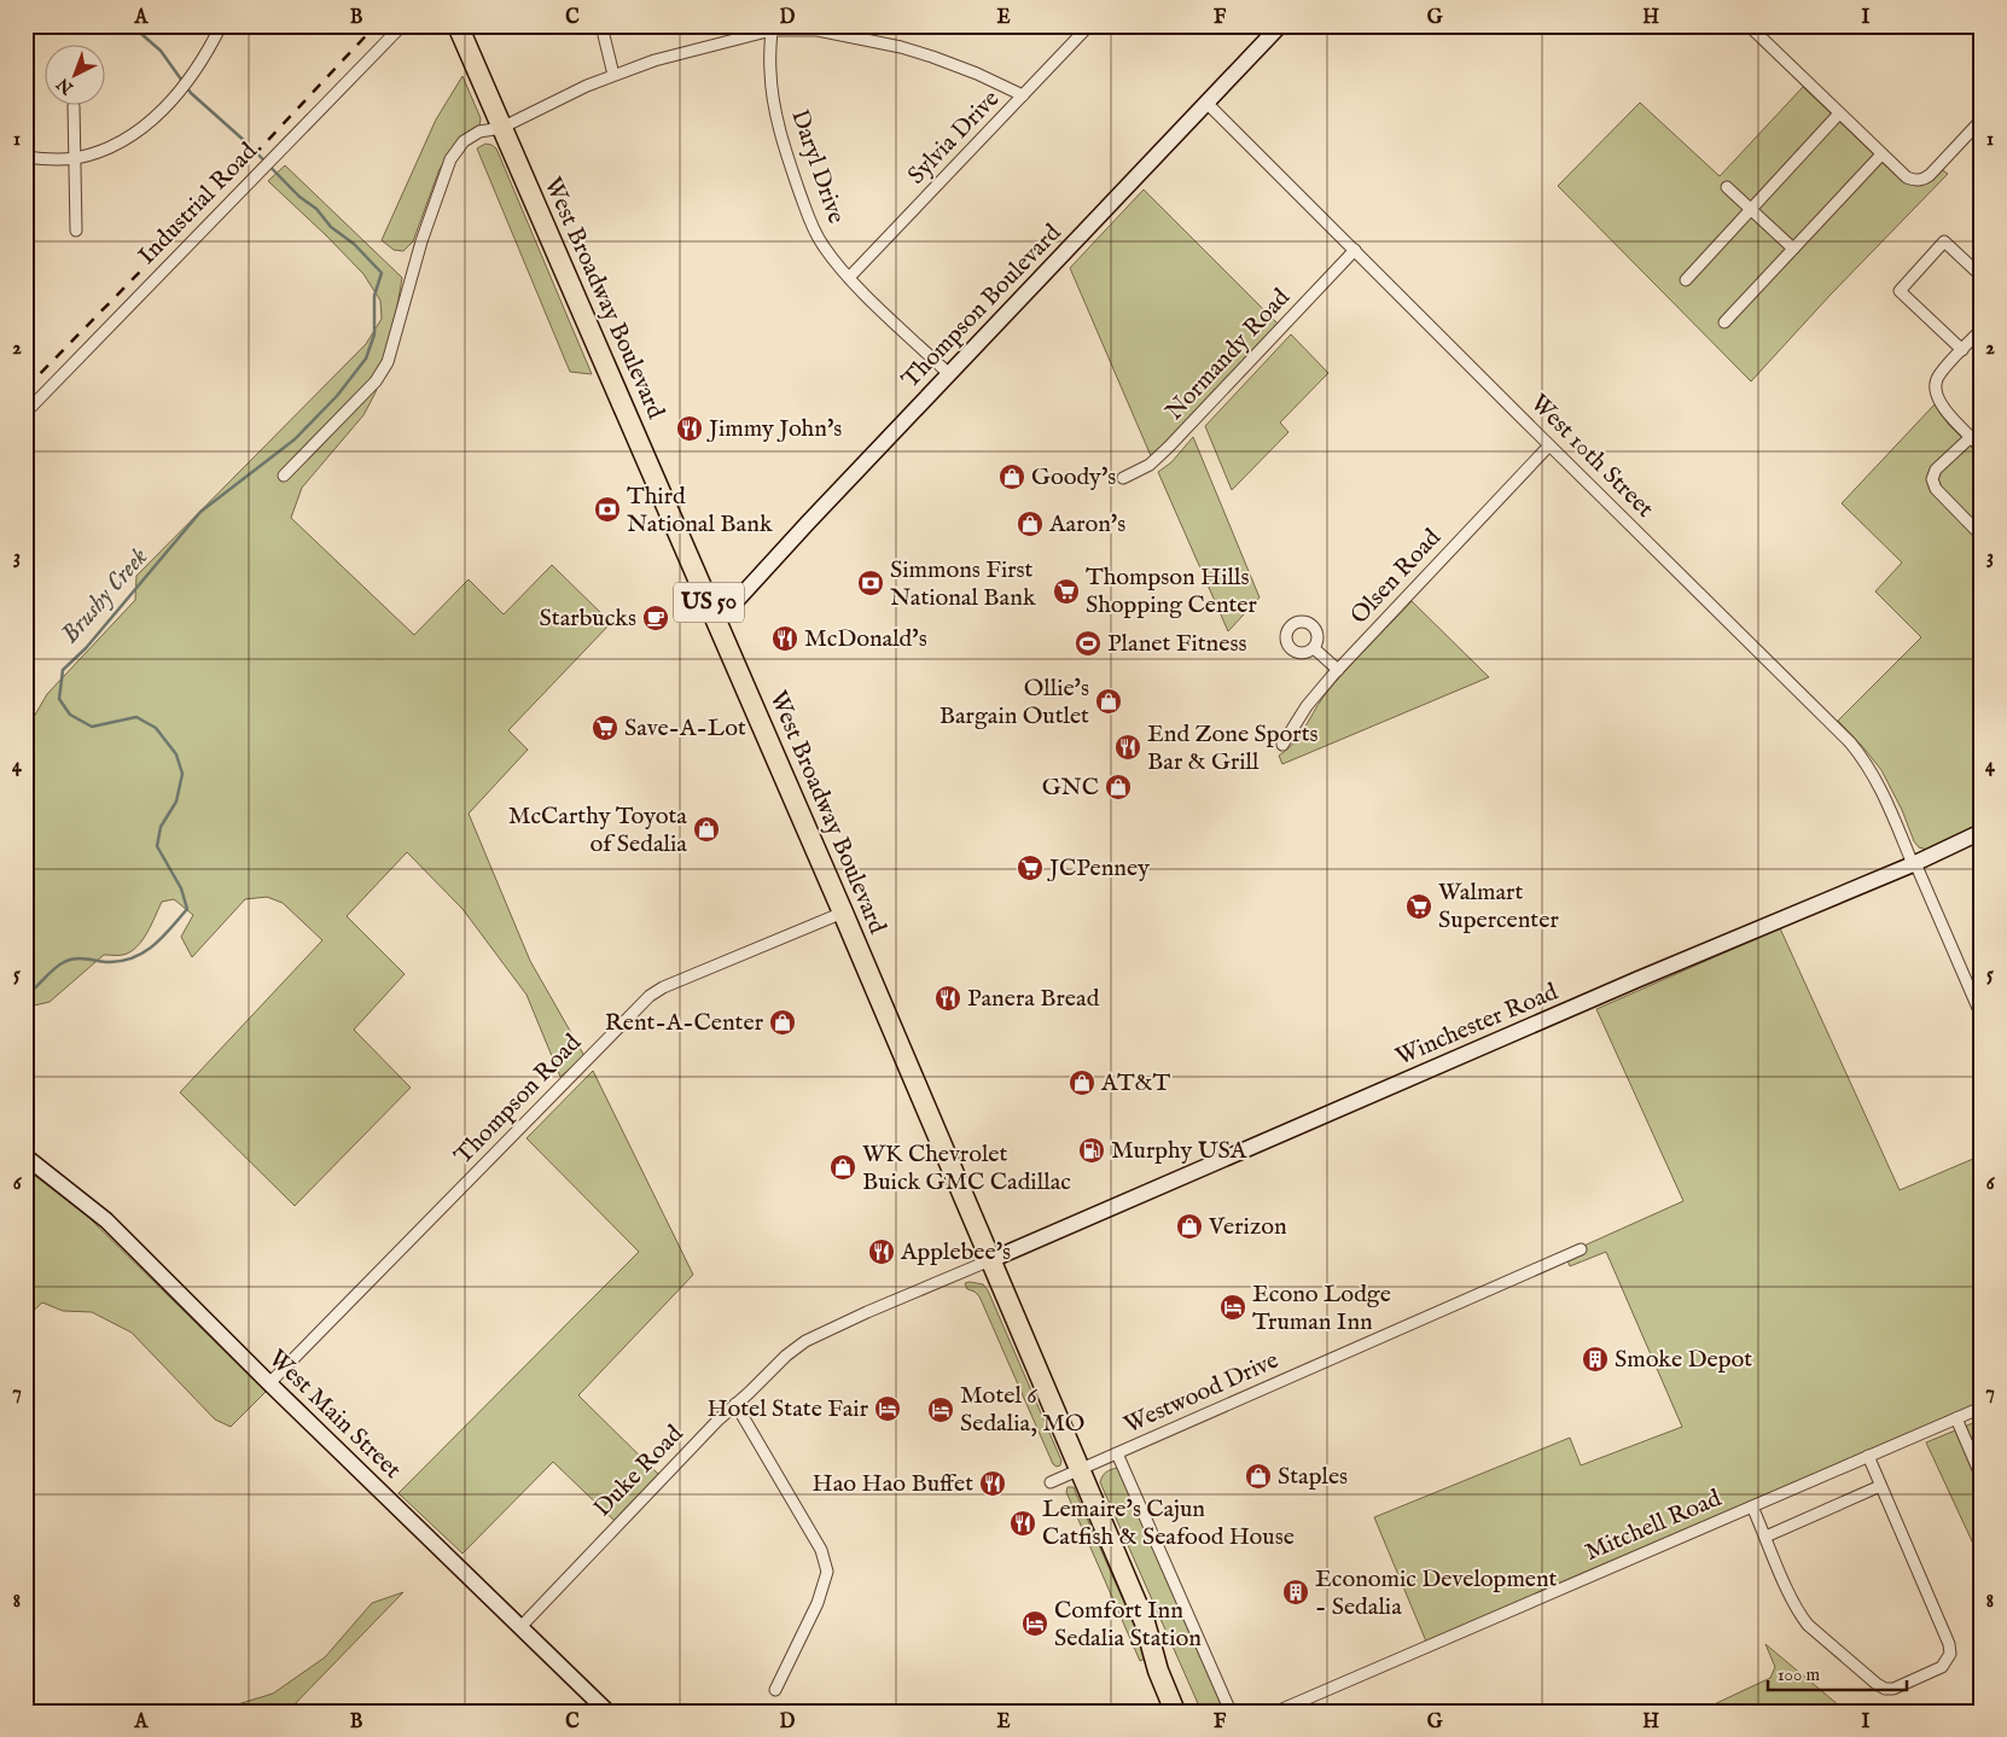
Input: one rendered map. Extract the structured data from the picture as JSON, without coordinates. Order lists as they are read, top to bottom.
{
  "streets": {
    "highway": ["West Broadway Boulevard", "US 50"],
    "main road": ["Thompson Boulevard", "Winchester Road", "West Main Street"],
    "street": [
      "Sylvia Drive",
      "Daryl Drive",
      "Industrial Road",
      "Normandy Road",
      "West 10th Street",
      "Olsen Road",
      "Thompson Road",
      "Westwood Drive",
      "Duke Road",
      "Mitchell Road"
    ]
  },
  "crossings": [
    ["Sylvia Drive", "Daryl Drive"],
    ["Daryl Drive", "Thompson Boulevard"],
    ["West Broadway Boulevard", "Thompson Boulevard"],
    ["West Broadway Boulevard", "Winchester Road"],
    ["West Broadway Boulevard", "Thompson Road"],
    ["West Broadway Boulevard", "Westwood Drive"],
    ["West Broadway Boulevard", "Duke Road"],
    ["Thompson Boulevard", "West 10th Street"],
    ["Normandy Road", "West 10th Street"],
    ["West 10th Street", "Olsen Road"],
    ["West 10th Street", "Winchester Road"],
    ["Winchester Road", "Duke Road"],
    ["Thompson Road", "West Main Street"],
    ["West Main Street", "Duke Road"]
  ],
  "water": ["Brushy Creek"],
  "places": {
    "restaurant": [
      "Jimmy John's",
      "McDonald's",
      "End Zone Sports Bar & Grill",
      "Panera Bread",
      "Applebee's",
      "Hao Hao Buffet",
      "Lemaire's Cajun Catfish & Seafood House"
    ],
    "shop": [
      "Goody's",
      "Aaron's",
      "Ollie's Bargain Outlet",
      "GNC",
      "McCarthy Toyota of Sedalia",
      "Rent-A-Center",
      "AT&T",
      "WK Chevrolet Buick GMC Cadillac",
      "Verizon",
      "Staples"
    ],
    "bank": ["Third National Bank", "Simmons First National Bank"],
    "supermarket": [
      "Thompson Hills Shopping Center",
      "Save-A-Lot",
      "JCPenney",
      "Walmart Supercenter"
    ],
    "cafe": ["Starbucks"],
    "sports": ["Planet Fitness"],
    "fuel station": ["Murphy USA"],
    "hotel": [
      "Econo Lodge Truman Inn",
      "Hotel State Fair",
      "Motel 6 Sedalia, MO",
      "Comfort Inn Sedalia Station"
    ],
    "building": ["Smoke Depot", "Economic Development - Sedalia"]
  },
  "scale_bar": "100 m",
  "north": "bottom left",
  "grid": {
    "columns": [
      "A",
      "B",
      "C",
      "D",
      "E",
      "F",
      "G",
      "H",
      "I"
    ],
    "rows": [
      "1",
      "2",
      "3",
      "4",
      "5",
      "6",
      "7",
      "8"
    ]
  }
}
